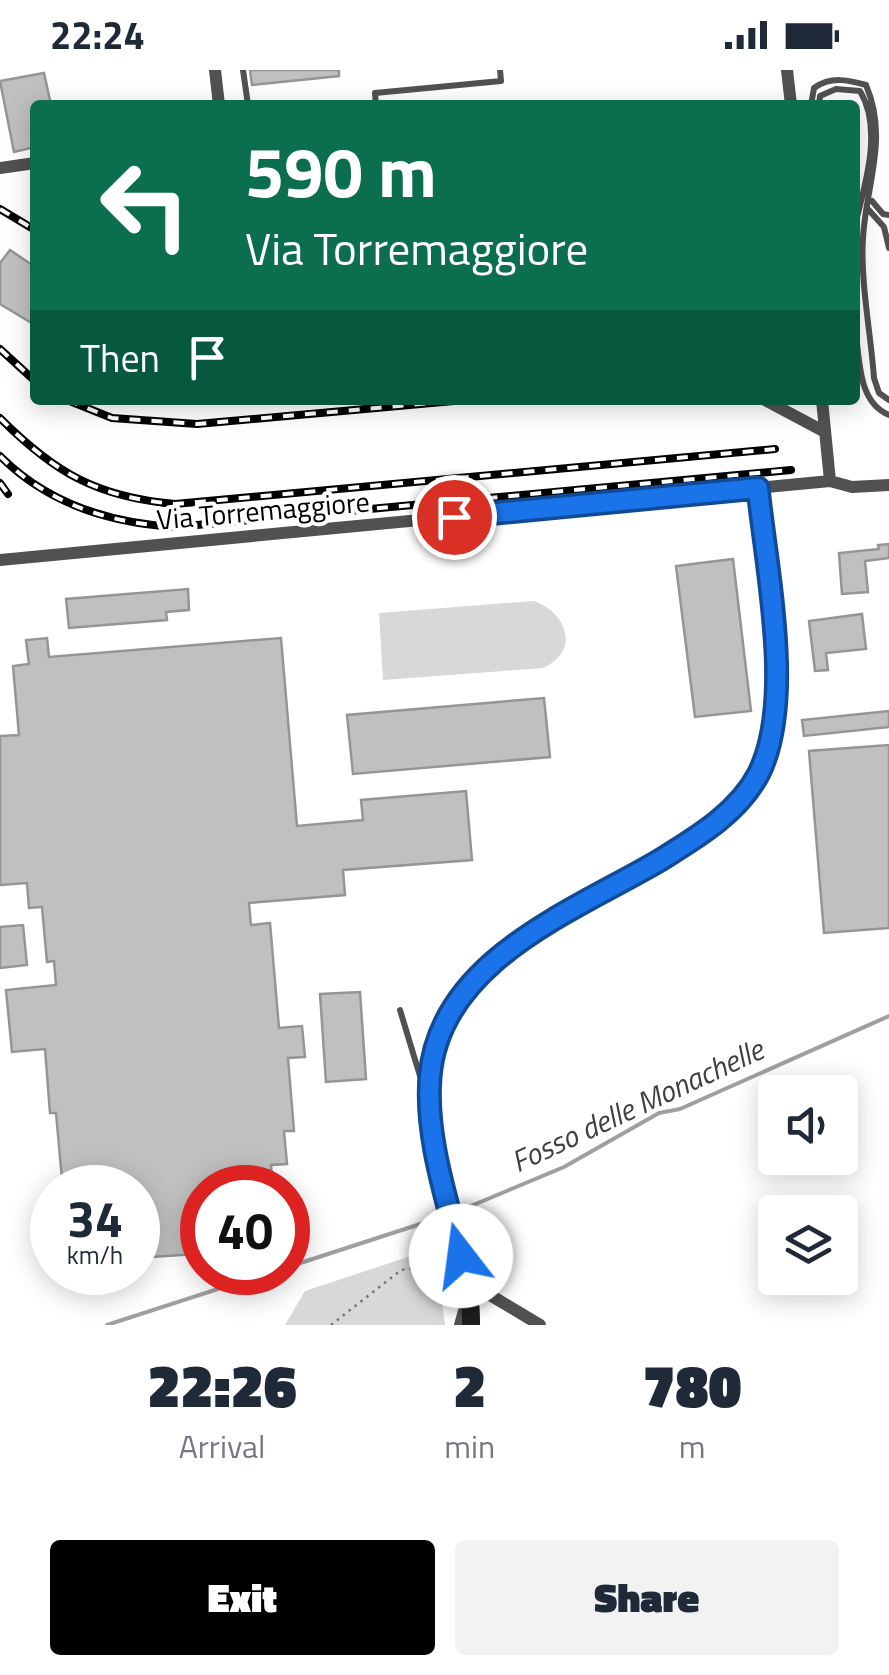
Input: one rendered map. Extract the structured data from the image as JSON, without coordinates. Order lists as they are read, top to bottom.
{
  "streets": {
    "street": ["Via Torremaggiore"]
  },
  "water": ["Fosso delle Monachelle"],
  "page": {
    "status": "22:24",
    "turn": ["590 m", "Via Torremaggiore"],
    "then": "Then",
    "speed": "34 km/h",
    "limit": "40",
    "eta": [
      "22:26",
      "Arrival",
      "2",
      "min",
      "780",
      "m"
    ],
    "buttons": ["Exit", "Share"]
  }
}
